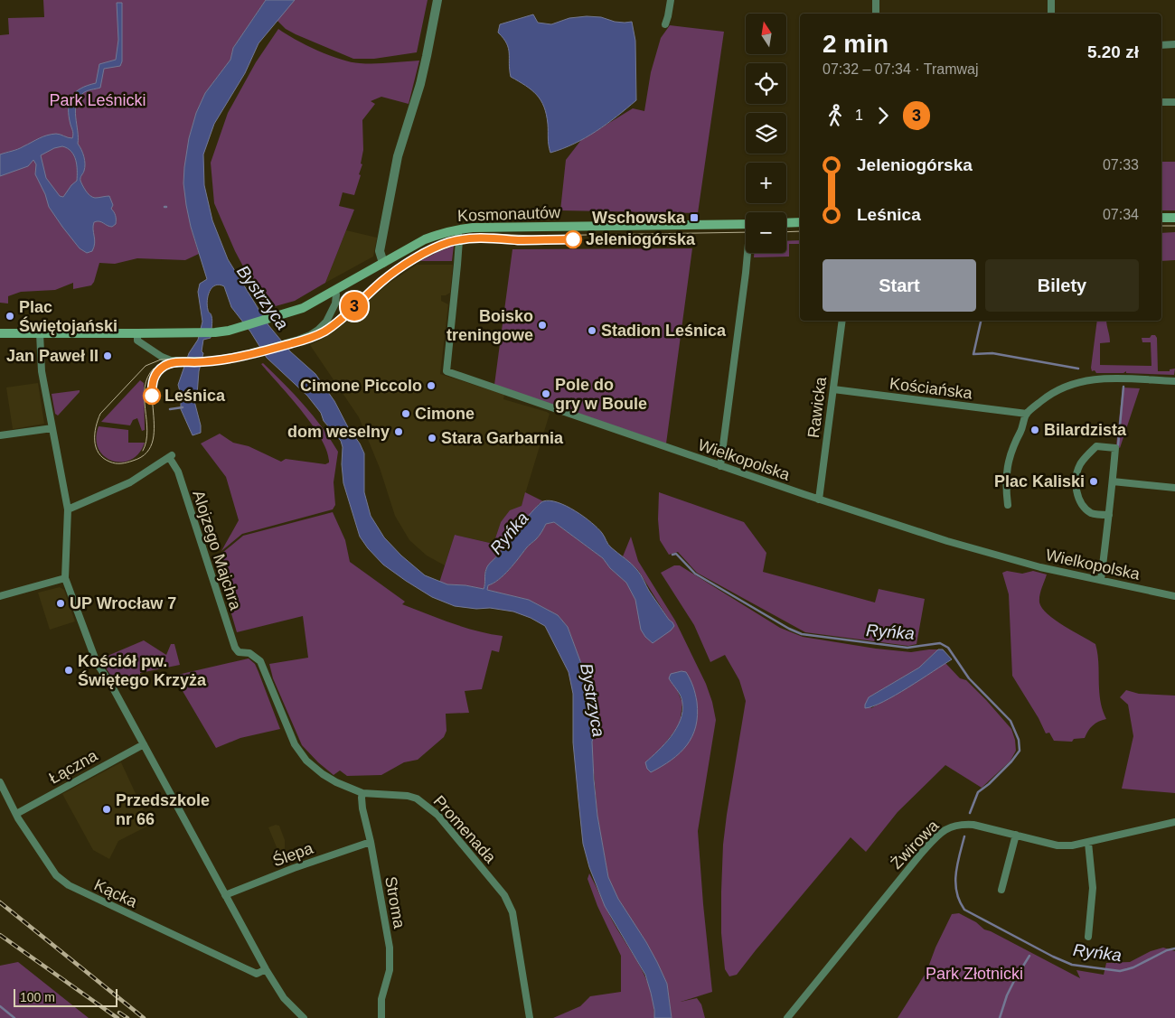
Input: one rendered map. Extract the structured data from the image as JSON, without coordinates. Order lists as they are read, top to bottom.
{
  "streets": {
    "main road": ["Kosmonautów"],
    "street": [
      "Kościańska",
      "Rawicka",
      "Wielkopolska",
      "Alojzego Majchra",
      "Łączna",
      "Promenada",
      "Żwirowa",
      "Ślepa",
      "Kącka",
      "Stroma"
    ]
  },
  "crossings": [
    ["Kosmonautów", "Wielkopolska"],
    ["Kościańska", "Rawicka"],
    ["Rawicka", "Wielkopolska"],
    ["Alojzego Majchra", "Promenada"],
    ["Łączna", "Kącka"],
    ["Promenada", "Stroma"],
    ["Ślepa", "Stroma"]
  ],
  "water": ["Bystrzyca", "Ryńka"],
  "parks": ["Park Leśnicki", "Park Złotnicki"],
  "places": {
    "transit": ["Wschowska"],
    "other": [
      "Jeleniogórska",
      "Plac Świętojański",
      "Boisko treningowe",
      "Stadion Leśnica",
      "Jan Paweł II",
      "Cimone Piccolo",
      "Pole do gry w Boule",
      "Leśnica",
      "Cimone",
      "Bilardzista",
      "dom weselny",
      "Stara Garbarnia",
      "Plac Kaliski",
      "UP Wrocław 7",
      "Kościół pw. Świętego Krzyża",
      "Przedszkole nr 66"
    ]
  },
  "lines": ["tram line 3"],
  "scale_bar": "100 m",
  "north": "top",
  "page": {
    "on_map": "3",
    "map_buttons": ["+", "−"],
    "heading": ["2 min", "07:32 – 07:34 · Tramwaj", "5.20 zł"],
    "legs": ["1", "3"],
    "list": [
      {
        "name": "Jeleniogórska",
        "value": "07:33"
      },
      {
        "name": "Leśnica",
        "value": "07:34"
      }
    ],
    "buttons": ["Start", "Bilety"],
    "scale": "100 m"
  }
}
